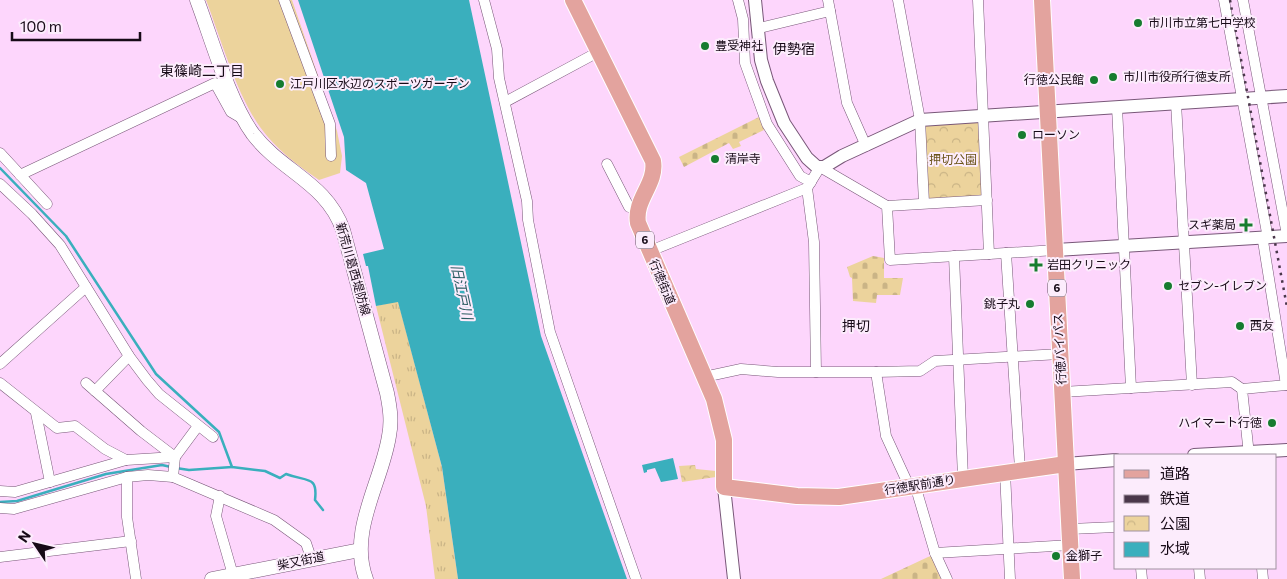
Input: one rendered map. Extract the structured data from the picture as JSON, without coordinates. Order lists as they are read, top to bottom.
{
  "streets": {
    "main road": [
      "6",
      "新荒川葛西堤防線",
      "行徳街道",
      "行徳バイパス",
      "行徳駅前通り",
      "柴又街道"
    ]
  },
  "crossings": [
    ["新荒川葛西堤防線", "柴又街道"],
    ["行徳街道", "行徳駅前通り"],
    ["行徳バイパス", "行徳駅前通り"]
  ],
  "districts": ["伊勢宿", "東篠崎二丁目", "押切"],
  "water": ["旧江戸川"],
  "parks": ["押切公園"],
  "places": {
    "other": [
      "市川市立第七中学校",
      "豊受神社",
      "市川市役所行徳支所",
      "行徳公民館",
      "江戸川区水辺のスポーツガーデン",
      "ローソン",
      "清岸寺",
      "セブン-イレブン",
      "銚子丸",
      "西友",
      "ハイマート行徳",
      "金獅子"
    ],
    "health": ["スギ薬局", "岩田クリニック"]
  },
  "legend": [
    "道路",
    "鉄道",
    "公園",
    "水域"
  ],
  "scale_bar": "100 m",
  "north": "top left"
}
